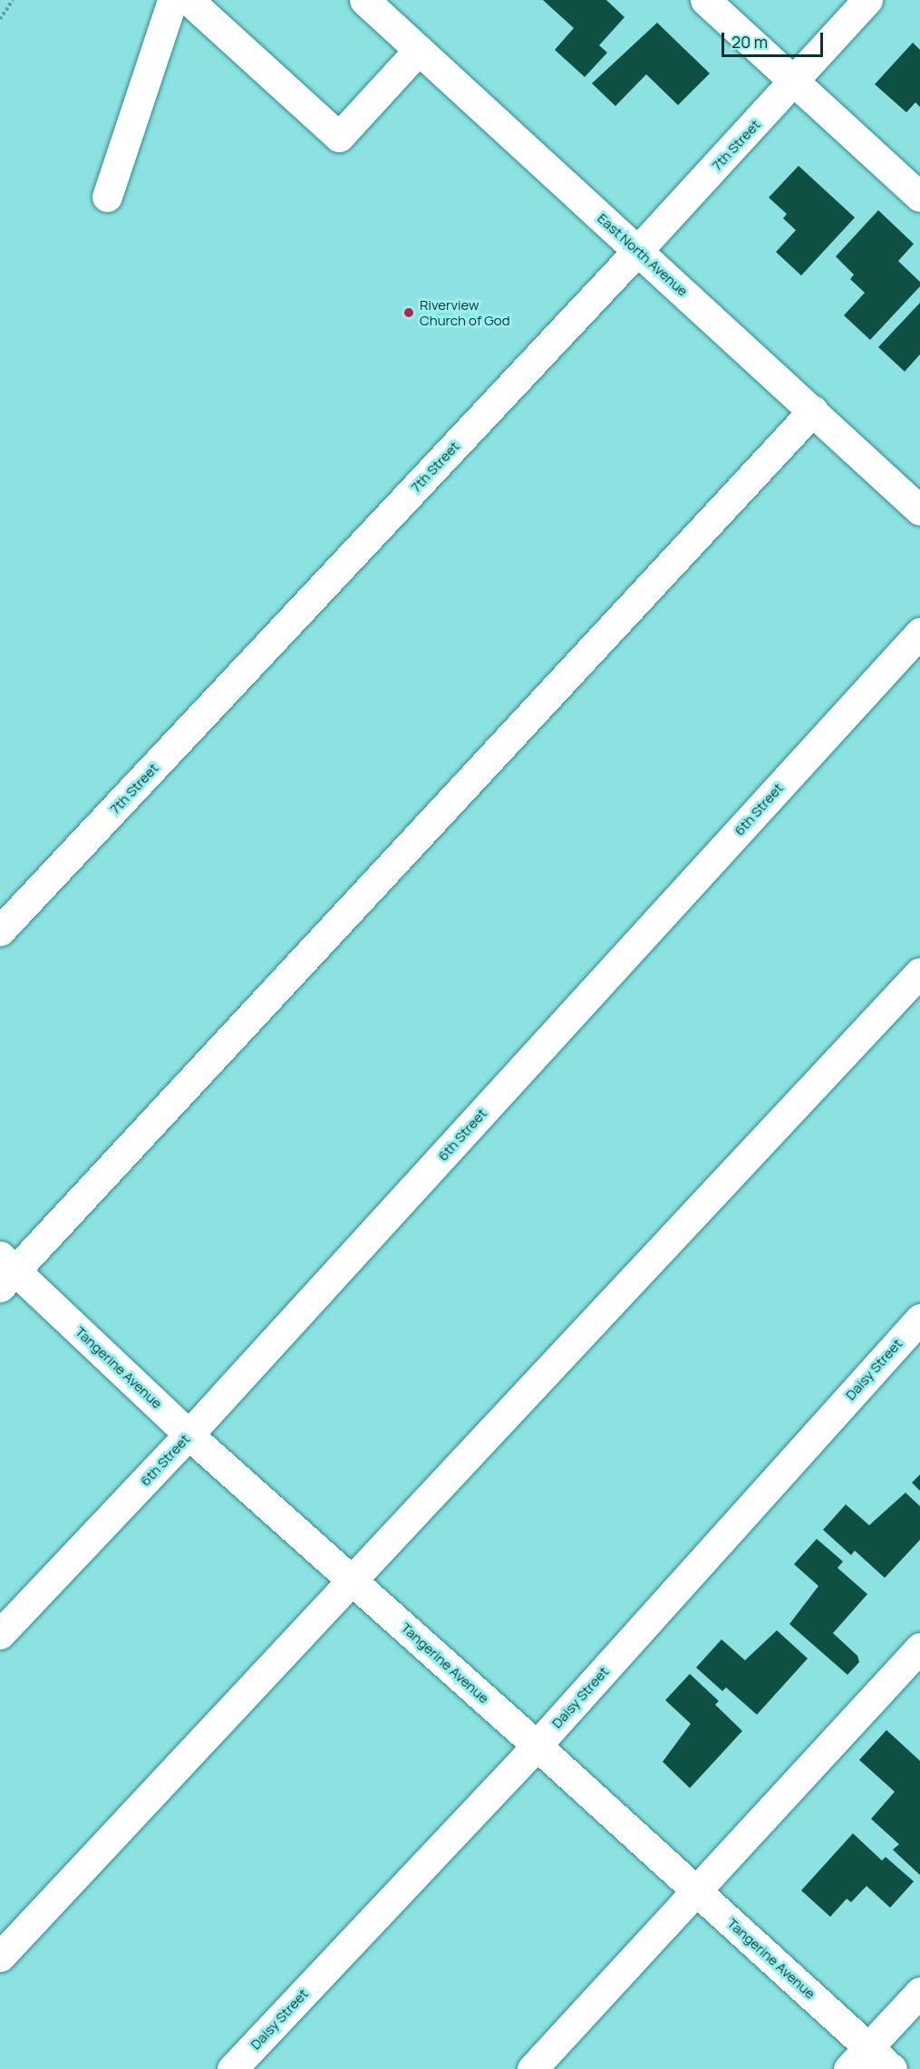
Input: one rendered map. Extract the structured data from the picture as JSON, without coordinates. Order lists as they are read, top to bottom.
{
  "streets": {
    "street": [
      "7th Street",
      "East North Avenue",
      "6th Street",
      "Tangerine Avenue",
      "Daisy Street"
    ]
  },
  "crossings": [
    ["7th Street", "East North Avenue"],
    ["6th Street", "Tangerine Avenue"],
    ["Tangerine Avenue", "Daisy Street"]
  ],
  "places": ["Riverview Church of God"],
  "scale_bar": "20 m"
}
